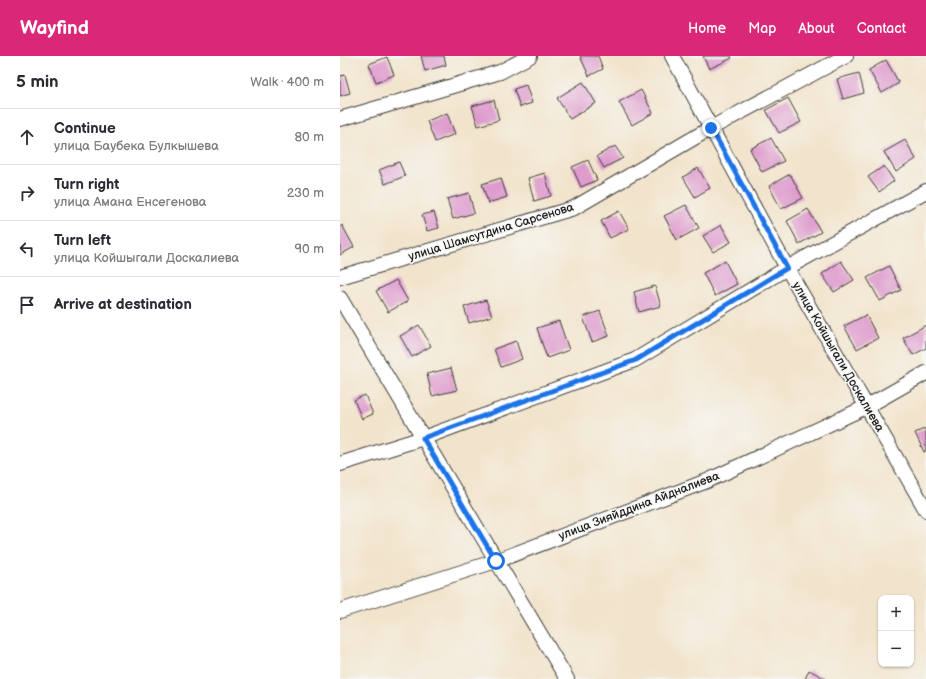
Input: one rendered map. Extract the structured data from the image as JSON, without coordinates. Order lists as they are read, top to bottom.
{
  "streets": {
    "street": ["улица Шамсутдина Сарсенова", "улица Койшыгали Доскалиева", "улица Зияйддина Айдналиева"]
  },
  "crossings": [
    ["улица Шамсутдина Сарсенова", "улица Койшыгали Доскалиева"],
    ["улица Койшыгали Доскалиева", "улица Зияйддина Айдналиева"]
  ],
  "page": {
    "header": "Wayfind",
    "nav": [
      "Home",
      "Map",
      "About",
      "Contact"
    ],
    "heading": ["5 min", "Walk · 400 m"],
    "list": [
      ["Continue", "улица Баубека Булкышева", "80 m"],
      ["Turn right", "улица Амана Енсегенова", "230 m"],
      ["Turn left", "улица Койшыгали Доскалиева", "90 m"],
      "Arrive at destination"
    ],
    "map_buttons": ["+", "−"]
  }
}
